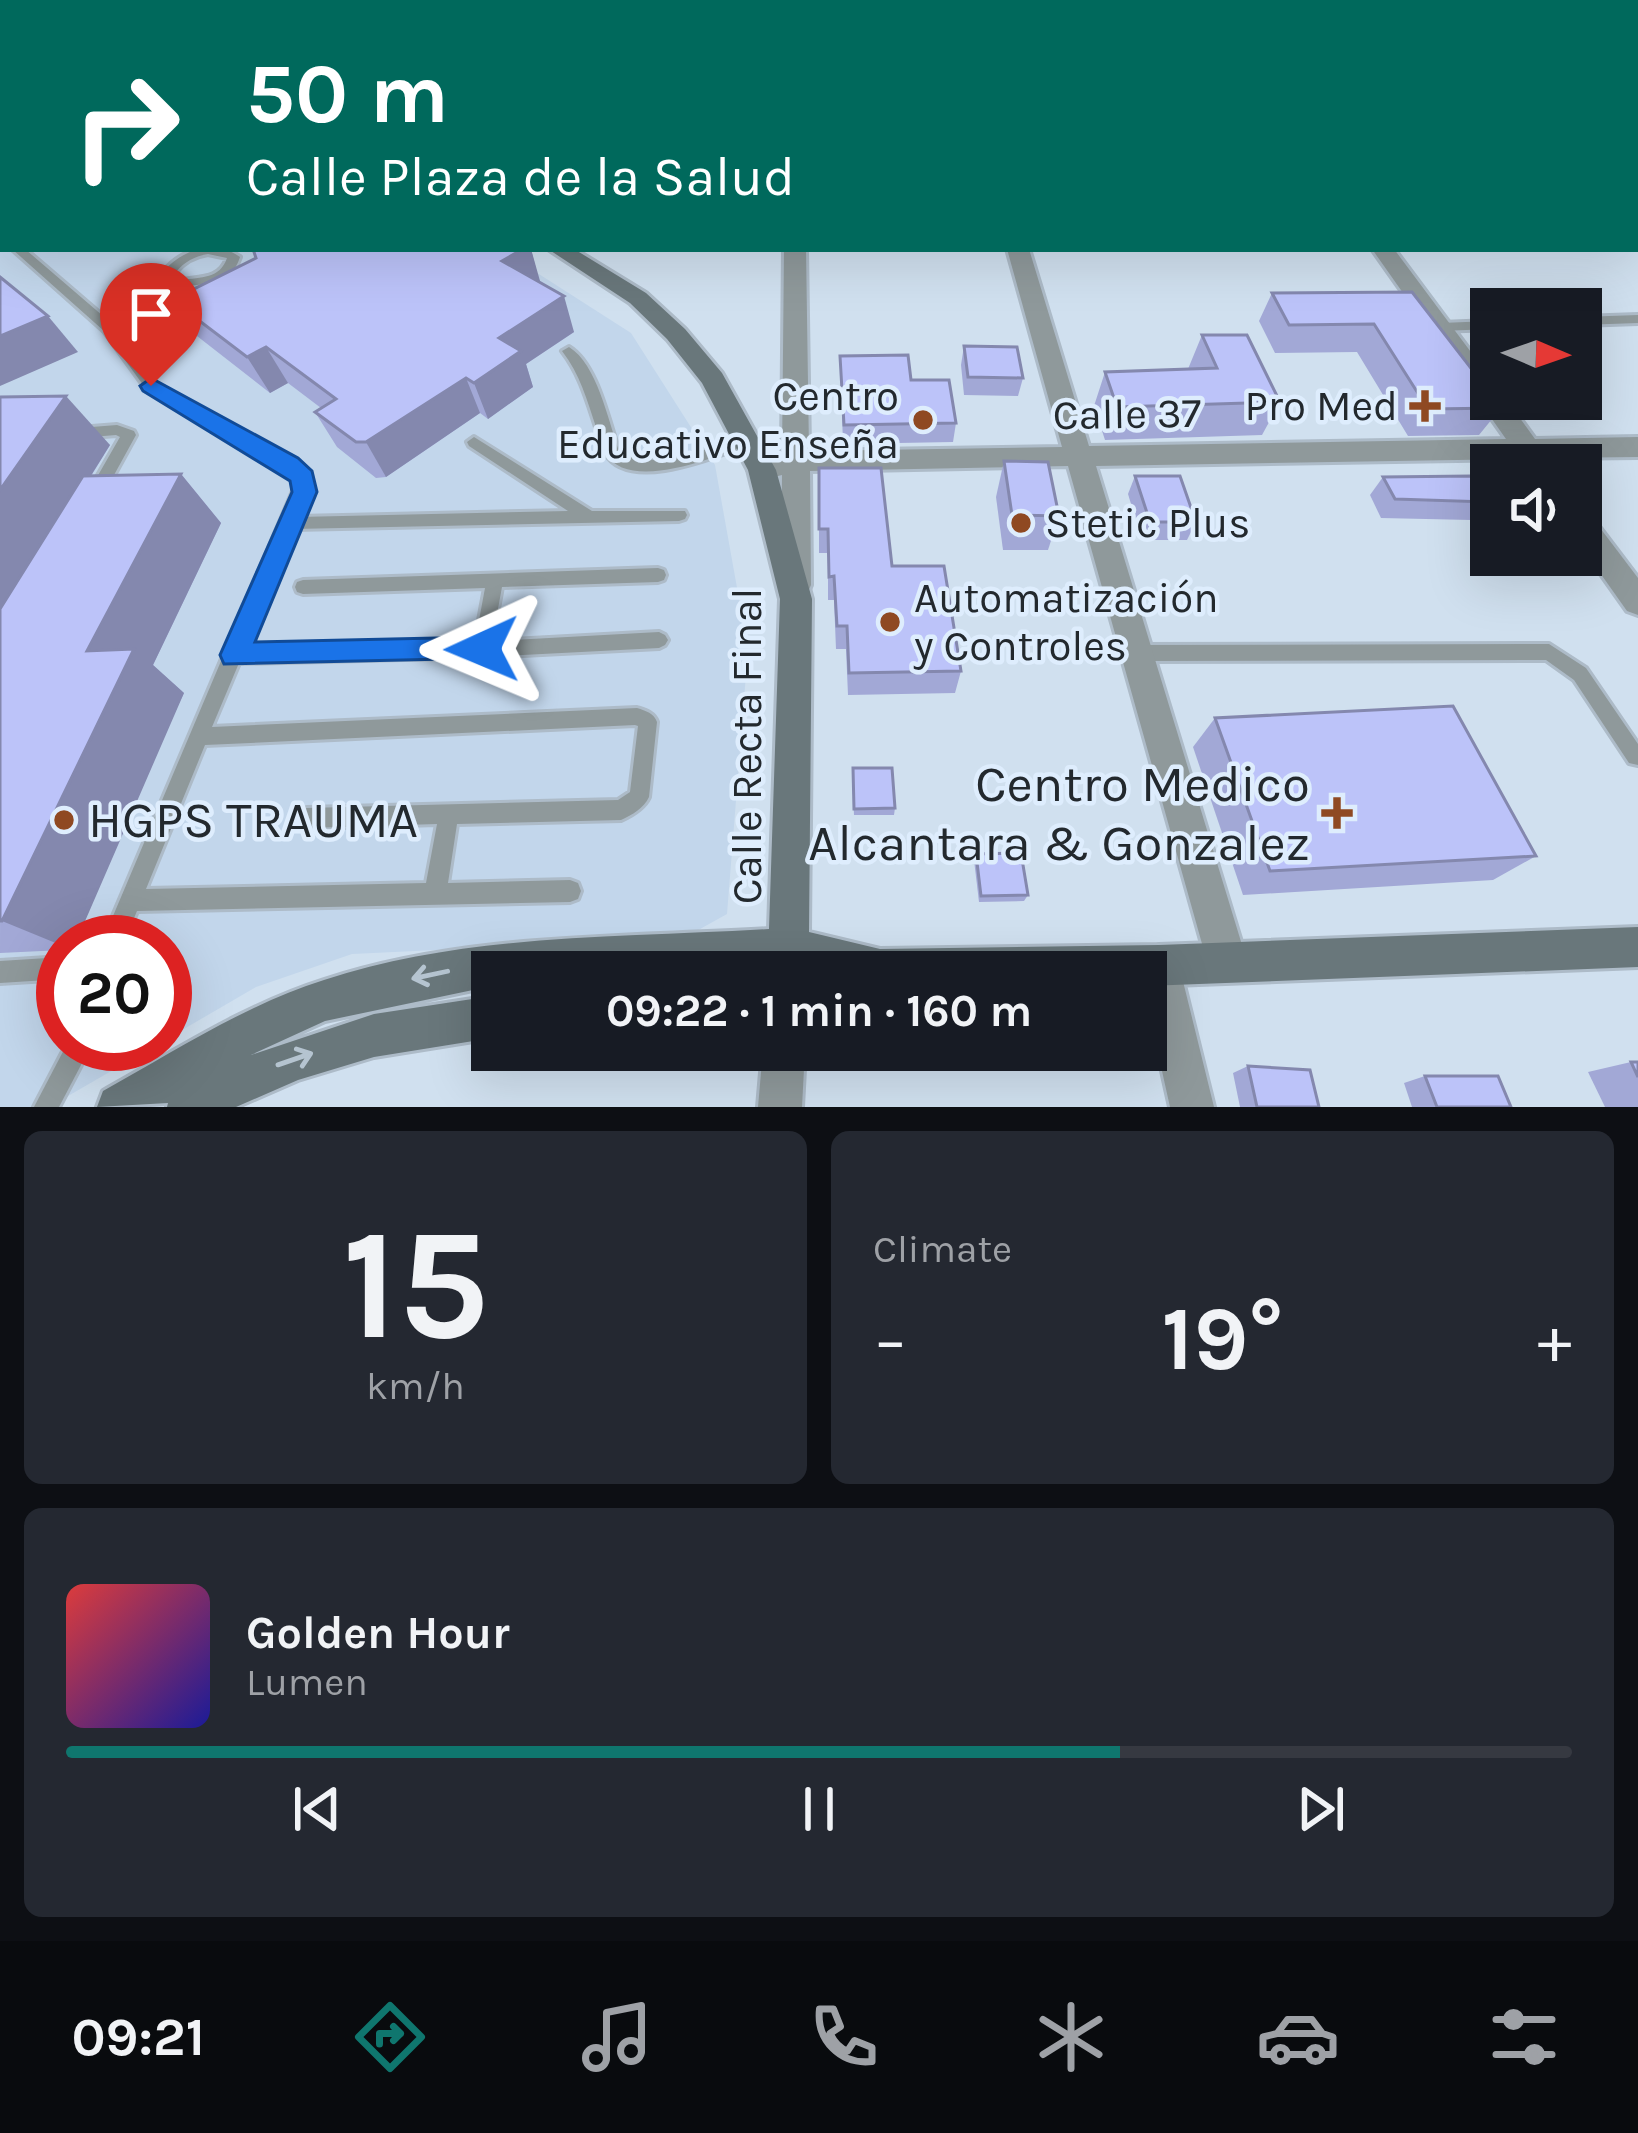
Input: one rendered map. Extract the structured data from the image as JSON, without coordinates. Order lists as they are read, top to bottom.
{
  "streets": {
    "main road": ["Calle Recta Final"],
    "street": ["Calle 37"]
  },
  "crossings": [
    ["Calle 37", "Calle Recta Final"]
  ],
  "places": {
    "health": ["Pro Med", "Centro Medico Alcantara & Gonzalez"],
    "other": [
      "Centro Educativo Enseña",
      "Stetic Plus",
      "Automatización y Controles",
      "HGPS TRAUMA"
    ]
  },
  "north": "right",
  "page": {
    "turn": ["50 m", "Calle Plaza de la Salud"],
    "limit": "20",
    "trip": "09:22 · 1 min · 160 m",
    "tile": [
      ["15", "km/h"],
      "Climate"
    ],
    "heat": ["−", "19°", "+"],
    "song": ["Golden Hour", "Lumen"],
    "tabs": "09:21"
  }
}
